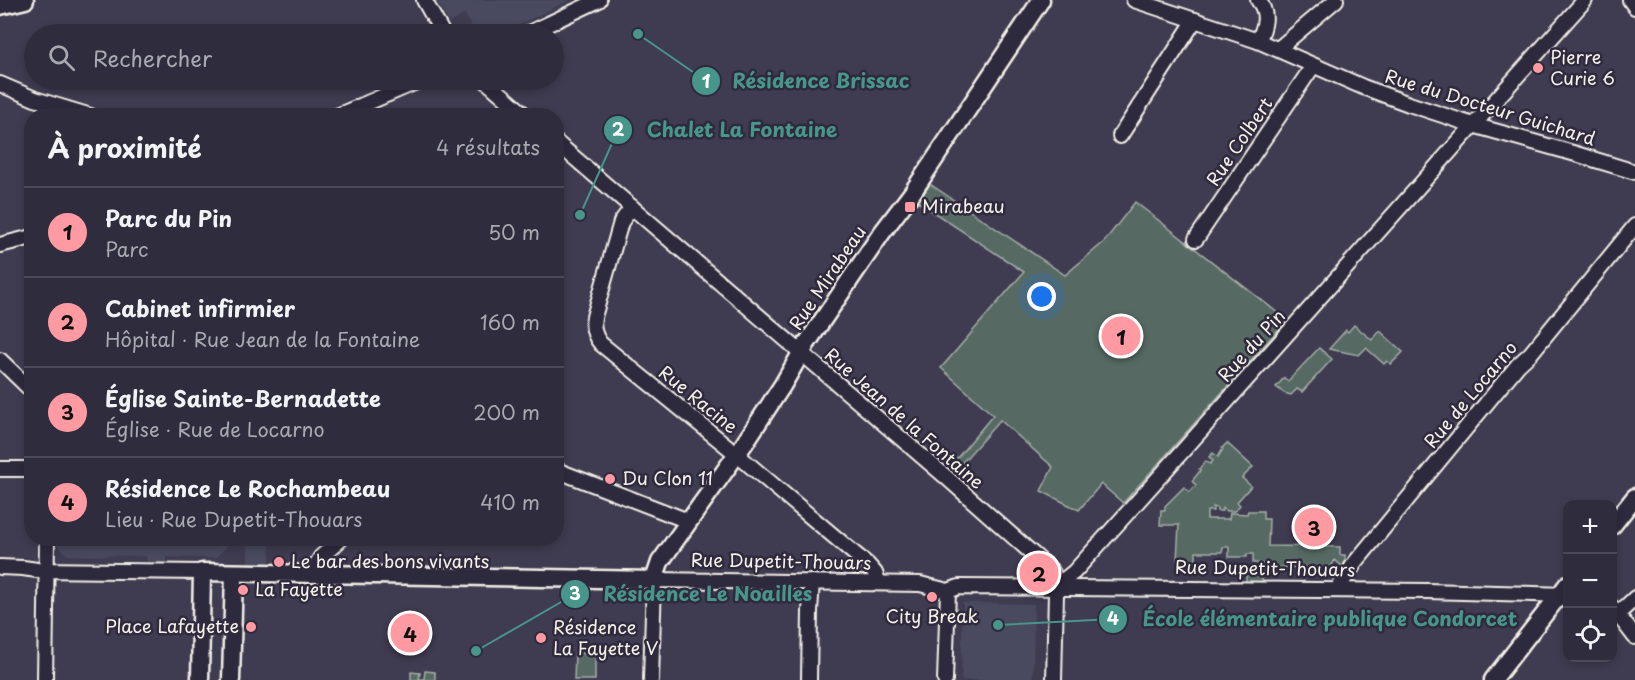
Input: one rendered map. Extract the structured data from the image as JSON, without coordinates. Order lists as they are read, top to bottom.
{
  "streets": {
    "street": [
      "Rue du Docteur Guichard",
      "Rue Colbert",
      "Rue Mirabeau",
      "Rue du Pin",
      "Rue de Locarno",
      "Rue Racine",
      "Rue Jean de la Fontaine",
      "Rue Dupetit-Thouars"
    ]
  },
  "crossings": [
    ["Rue du Docteur Guichard", "Rue Colbert"],
    ["Rue du Docteur Guichard", "Rue du Pin"],
    ["Rue Mirabeau", "Rue Racine"],
    ["Rue Mirabeau", "Rue Jean de la Fontaine"],
    ["Rue Mirabeau", "Rue Dupetit-Thouars"],
    ["Rue du Pin", "Rue Jean de la Fontaine"],
    ["Rue du Pin", "Rue Dupetit-Thouars"],
    ["Rue de Locarno", "Rue Dupetit-Thouars"],
    ["Rue Racine", "Rue Jean de la Fontaine"],
    ["Rue Racine", "Rue Dupetit-Thouars"],
    ["Rue Jean de la Fontaine", "Rue Dupetit-Thouars"]
  ],
  "places": {
    "other": [
      "Résidence Brissac",
      "Pierre Curie 6",
      "Chalet La Fontaine",
      "Du Clon 11",
      "Le bar des bons vivants",
      "La Fayette",
      "City Break",
      "École élémentaire publique Condorcet",
      "Place Lafayette",
      "Résidence La Fayette V",
      "Résidence Le Noailles"
    ],
    "transit": ["Mirabeau"]
  },
  "page": {
    "search": "Rechercher",
    "heading": ["À proximité", "4 résultats"],
    "list": [
      {
        "mark": "1",
        "name": "Parc du Pin",
        "note": "Parc",
        "value": "50 m"
      },
      {
        "mark": "2",
        "name": "Cabinet infirmier",
        "note": "Hôpital · Rue Jean de la Fontaine",
        "value": "160 m"
      },
      {
        "mark": "3",
        "name": "Église Sainte-Bernadette",
        "note": "Église · Rue de Locarno",
        "value": "200 m"
      },
      {
        "mark": "4",
        "name": "Résidence Le Rochambeau",
        "note": "Lieu · Rue Dupetit-Thouars",
        "value": "410 m"
      }
    ],
    "pins": [
      "1",
      "3",
      "2",
      "4"
    ],
    "map_buttons": ["+", "−"]
  }
}
